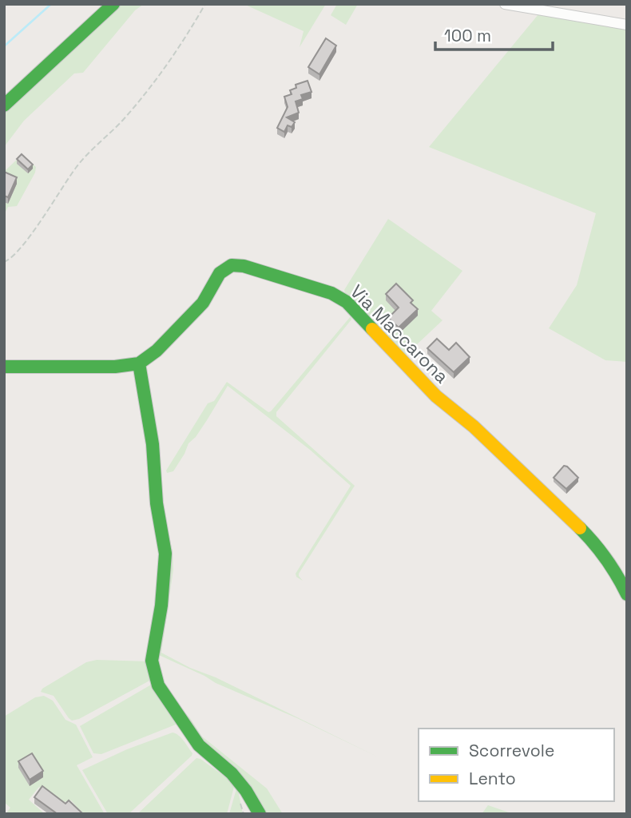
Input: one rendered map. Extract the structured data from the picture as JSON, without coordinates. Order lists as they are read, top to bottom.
{
  "streets": {
    "street": ["Via Maccarona"]
  },
  "legend": ["Scorrevole", "Lento"],
  "scale_bar": "100 m"
}
